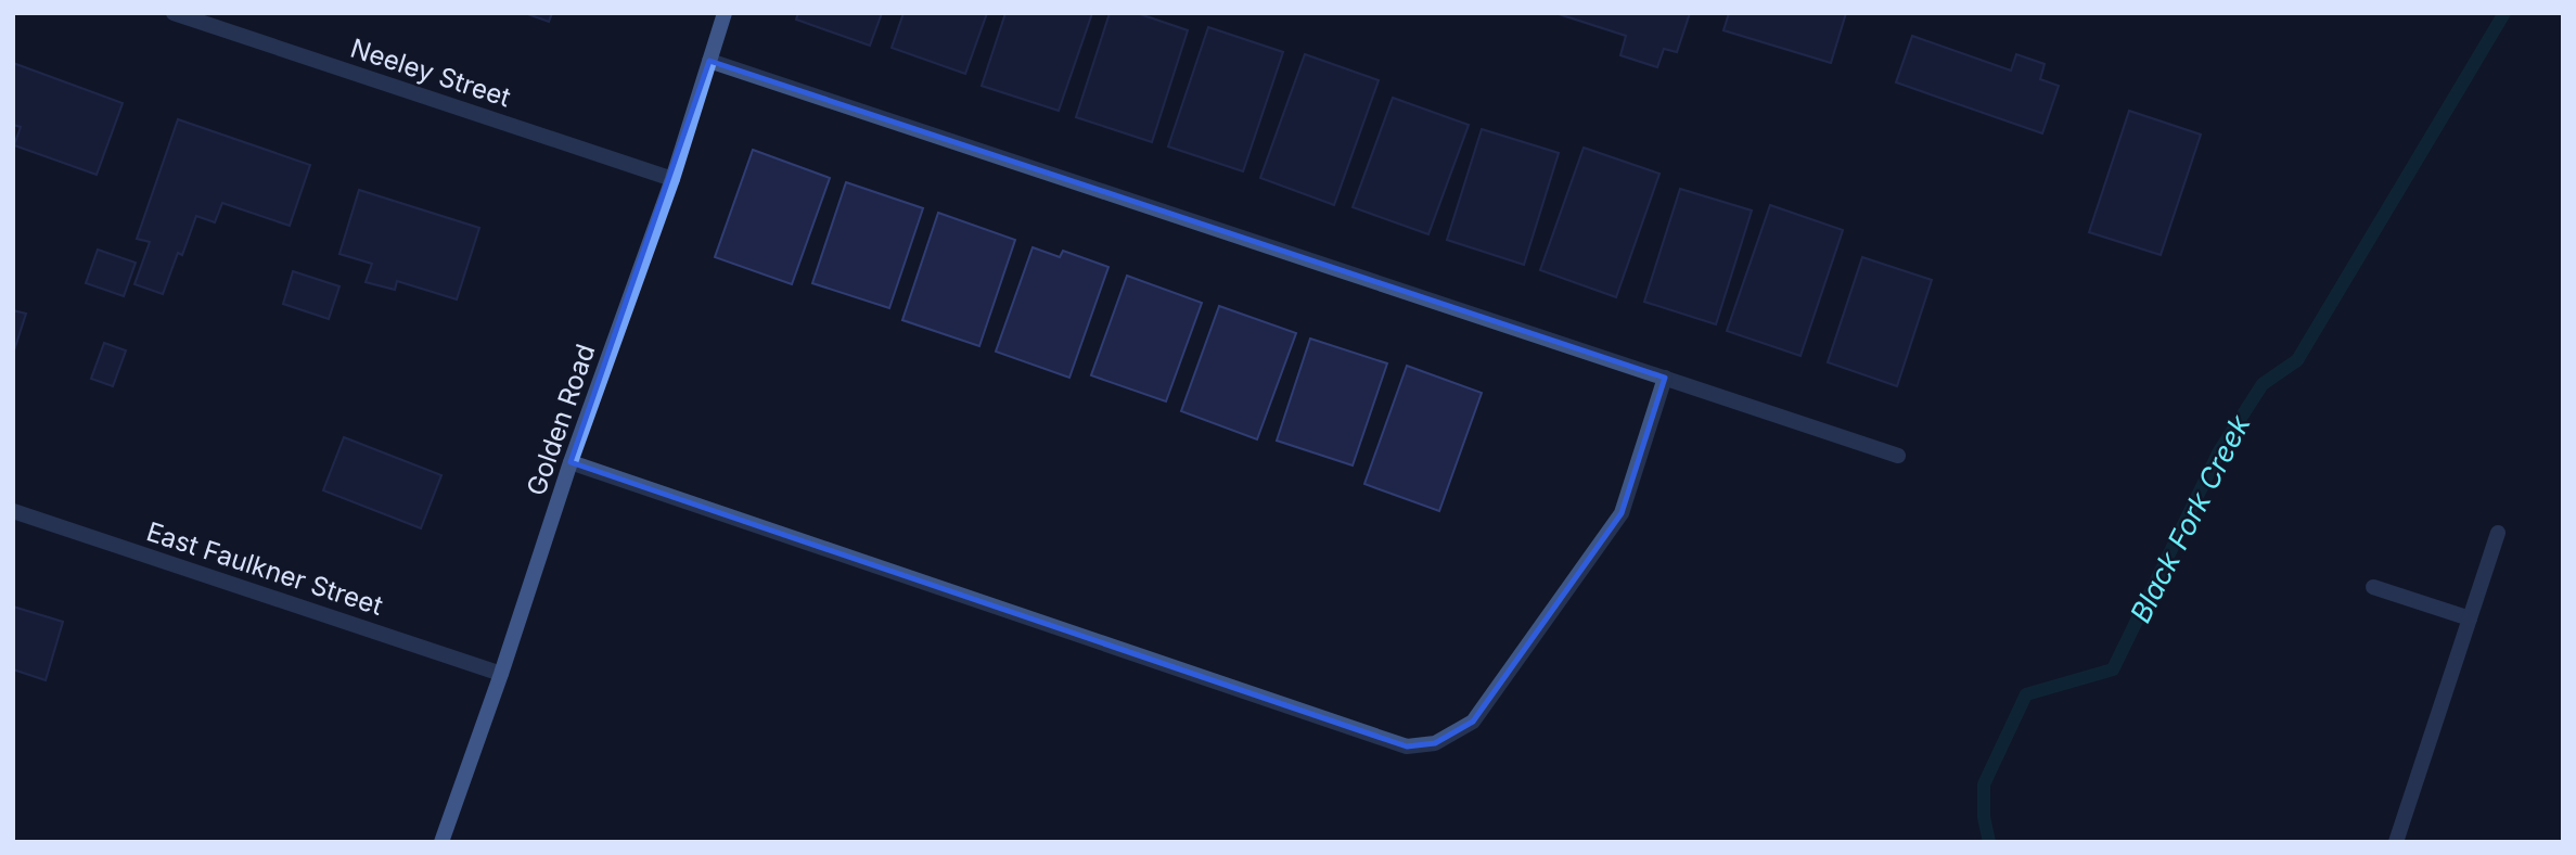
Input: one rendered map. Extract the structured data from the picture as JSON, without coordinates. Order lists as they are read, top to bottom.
{
  "streets": {
    "street": ["Neeley Street", "Golden Road", "East Faulkner Street"]
  },
  "crossings": [
    ["Neeley Street", "Golden Road"],
    ["Golden Road", "East Faulkner Street"]
  ],
  "water": ["Black Fork Creek"]
}
